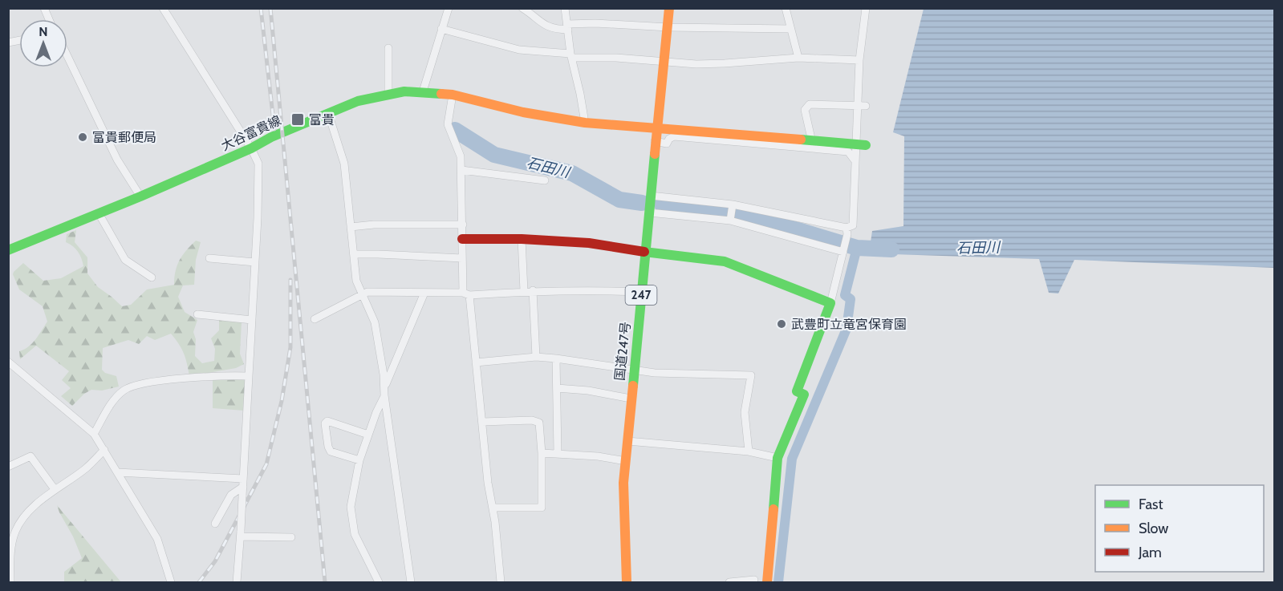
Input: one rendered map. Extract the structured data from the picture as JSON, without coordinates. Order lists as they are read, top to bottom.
{
  "streets": {
    "main road": ["大谷富貴線", "247", "国道247号"]
  },
  "crossings": [
    ["大谷富貴線", "国道247号"]
  ],
  "water": ["石田川"],
  "places": {
    "transit": ["富貴"],
    "other": ["富貴郵便局", "武豊町立竜宮保育園"]
  },
  "legend": ["Fast", "Slow", "Jam"],
  "north": "top"
}
